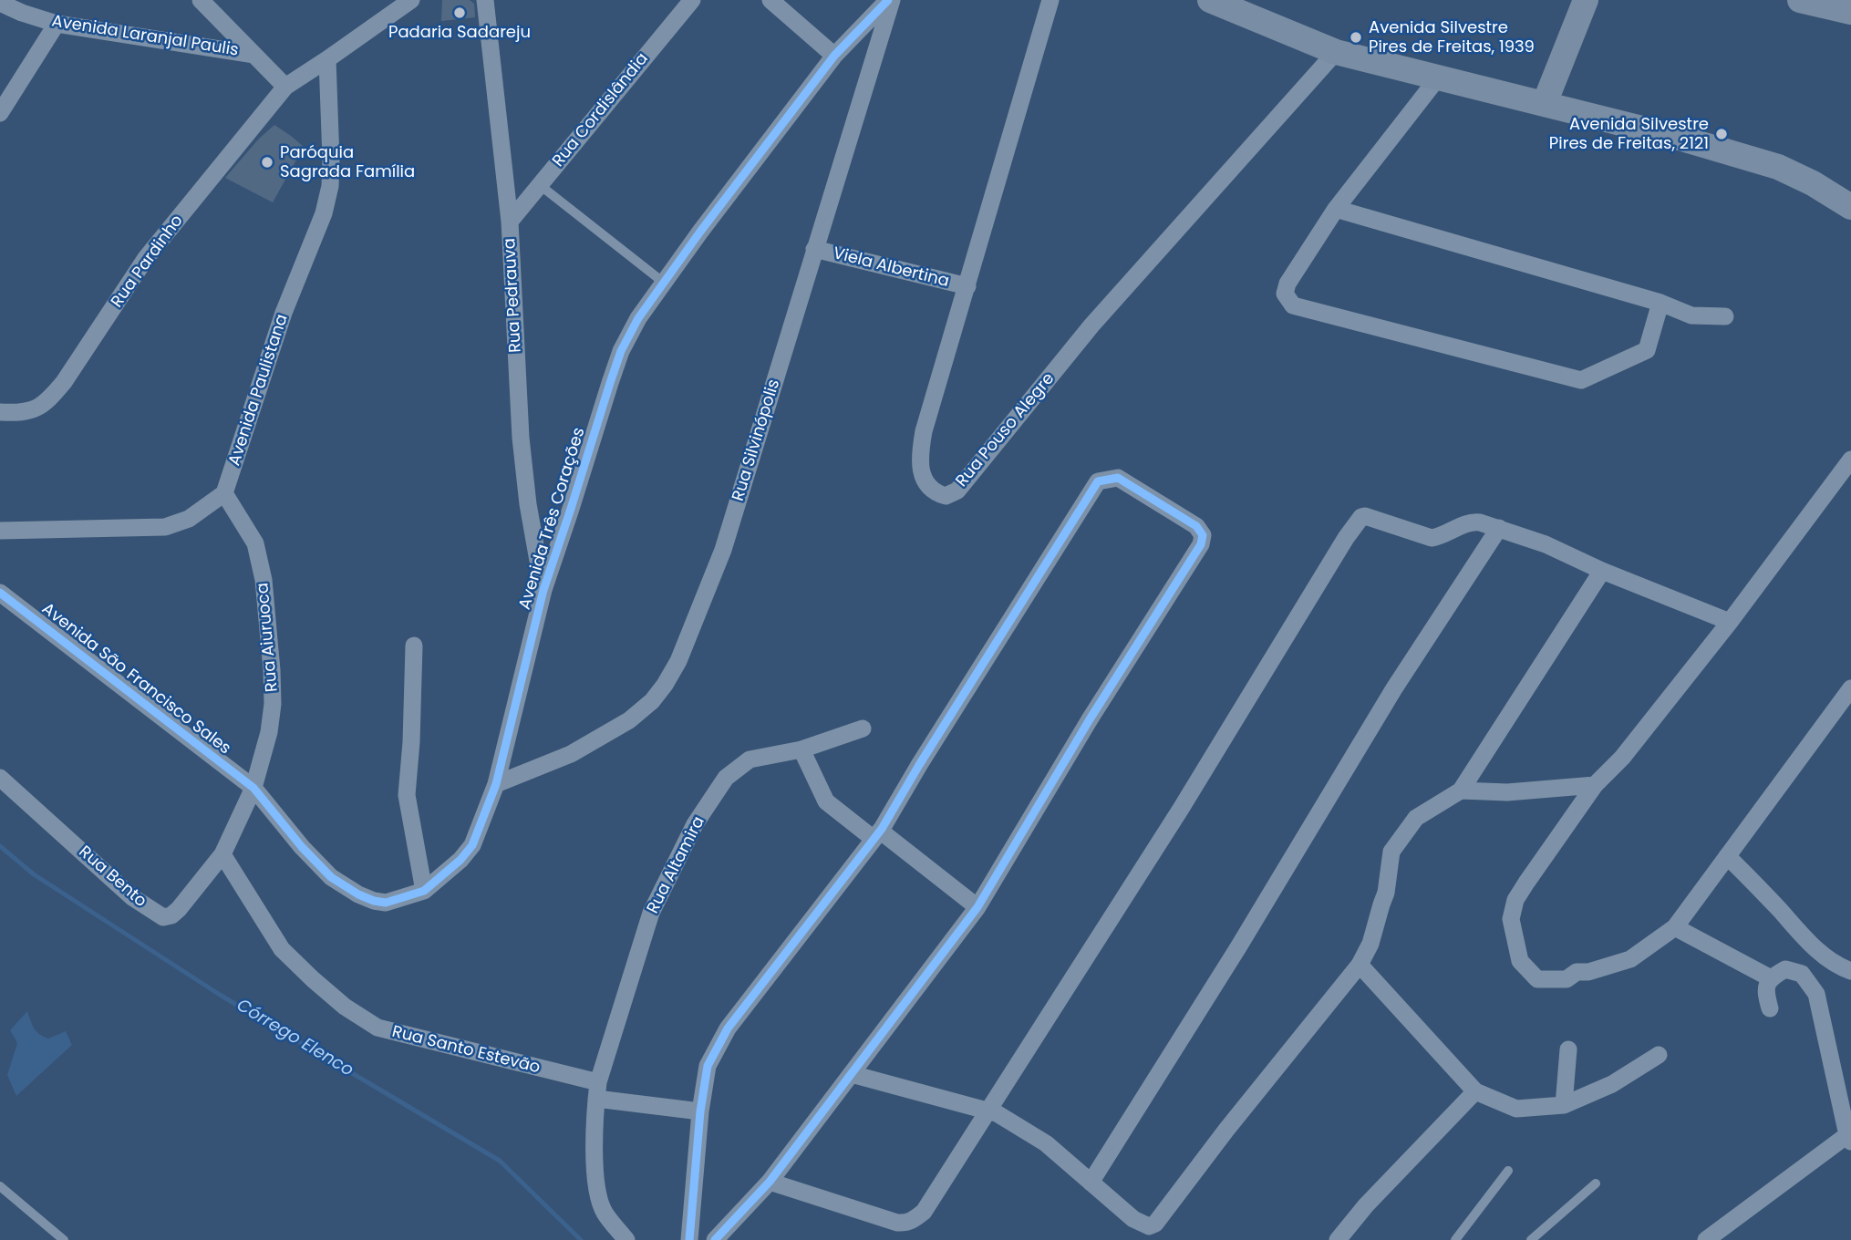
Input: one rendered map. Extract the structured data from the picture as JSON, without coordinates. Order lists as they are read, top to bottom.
{
  "streets": {
    "street": [
      "Avenida Laranjal Paulis",
      "Rua Cordislândia",
      "Rua Pardinho",
      "Viela Albertina",
      "Rua Pedrauva",
      "Avenida Paulistana",
      "Rua Pouso Alegre",
      "Rua Silvinópolis",
      "Avenida Três Corações",
      "Rua Aiuruoca",
      "Avenida São Francisco Sales",
      "Rua Altamira",
      "Rua Bento",
      "Rua Santo Estevão"
    ]
  },
  "crossings": [
    ["Rua Cordislândia", "Rua Pedrauva"],
    ["Rua Pardinho", "Avenida Paulistana"],
    ["Viela Albertina", "Rua Pouso Alegre"],
    ["Viela Albertina", "Rua Silvinópolis"],
    ["Rua Pedrauva", "Avenida Três Corações"],
    ["Avenida Paulistana", "Rua Aiuruoca"],
    ["Rua Silvinópolis", "Avenida Três Corações"],
    ["Avenida Três Corações", "Rua Aiuruoca"],
    ["Avenida Três Corações", "Avenida São Francisco Sales"],
    ["Avenida Três Corações", "Rua Bento"],
    ["Rua Aiuruoca", "Avenida São Francisco Sales"],
    ["Rua Aiuruoca", "Rua Bento"],
    ["Avenida São Francisco Sales", "Rua Bento"],
    ["Rua Altamira", "Rua Santo Estevão"],
    ["Rua Bento", "Rua Santo Estevão"]
  ],
  "water": ["Córrego Elenco"],
  "places": [
    "Padaria Sadareju",
    "Avenida Silvestre Pires de Freitas, 1939",
    "Avenida Silvestre Pires de Freitas, 2121",
    "Paróquia Sagrada Família"
  ]
}
